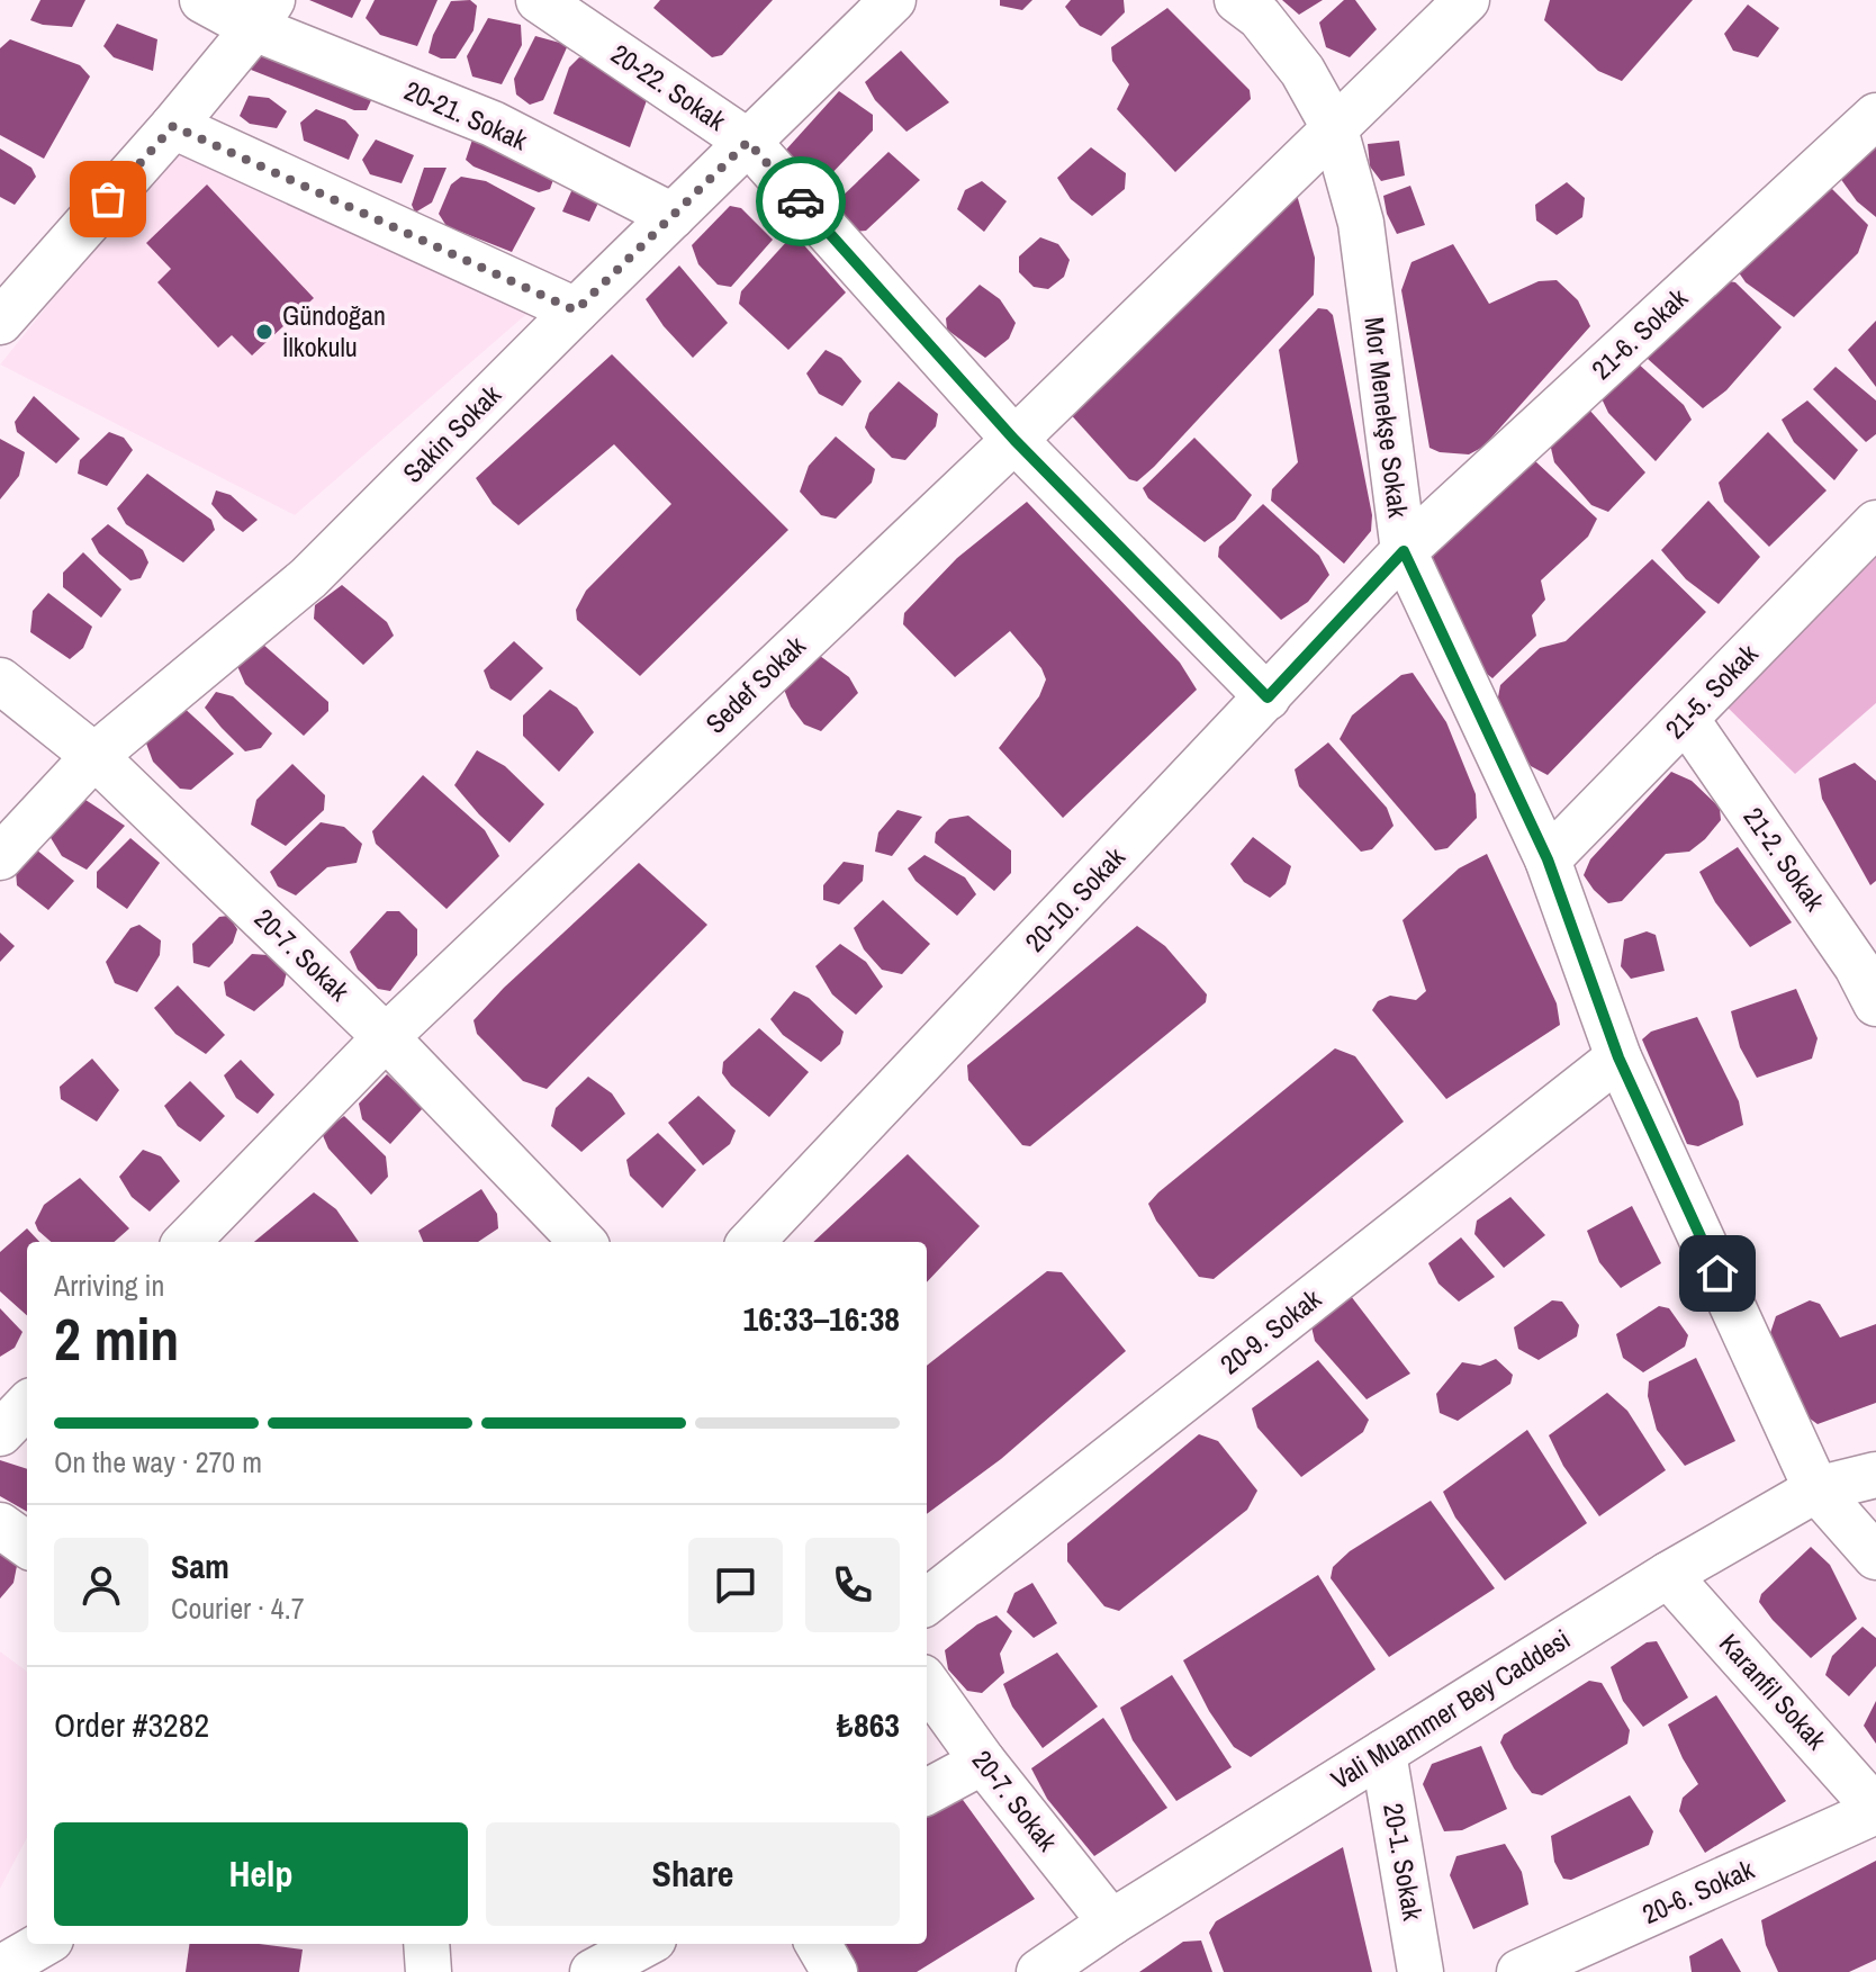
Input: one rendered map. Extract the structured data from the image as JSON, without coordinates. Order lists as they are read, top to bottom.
{
  "streets": {
    "street": [
      "20-22. Sokak",
      "20-21. Sokak",
      "21-6. Sokak",
      "Mor Menekşe Sokak",
      "Sakin Sokak",
      "Sedef Sokak",
      "21-5. Sokak",
      "21-2. Sokak",
      "20-10. Sokak",
      "20-7. Sokak",
      "20-9. Sokak",
      "Karanfil Sokak",
      "Vali Muammer Bey Caddesi",
      "20-1. Sokak",
      "20-6. Sokak"
    ]
  },
  "crossings": [
    ["20-22. Sokak", "Sakin Sokak"],
    ["20-22. Sokak", "Sedef Sokak"],
    ["20-22. Sokak", "20-10. Sokak"],
    ["20-21. Sokak", "Sakin Sokak"],
    ["21-6. Sokak", "Mor Menekşe Sokak"],
    ["21-6. Sokak", "20-10. Sokak"],
    ["Mor Menekşe Sokak", "Sedef Sokak"],
    ["Mor Menekşe Sokak", "21-5. Sokak"],
    ["Mor Menekşe Sokak", "20-10. Sokak"],
    ["Mor Menekşe Sokak", "20-9. Sokak"],
    ["Mor Menekşe Sokak", "Vali Muammer Bey Caddesi"],
    ["Sakin Sokak", "20-7. Sokak"],
    ["Sedef Sokak", "20-7. Sokak"],
    ["21-5. Sokak", "21-2. Sokak"],
    ["20-7. Sokak", "Vali Muammer Bey Caddesi"],
    ["Karanfil Sokak", "Vali Muammer Bey Caddesi"],
    ["Karanfil Sokak", "20-6. Sokak"],
    ["Vali Muammer Bey Caddesi", "20-1. Sokak"]
  ],
  "places": ["Gündoğan İlkokulu"],
  "page": {
    "heading": ["2 min", "Arriving in", "16:33–16:38"],
    "panel": [
      "Sam",
      "Courier · 4.7",
      "Order #3282",
      "₺863"
    ],
    "bar": "On the way · 270 m",
    "buttons": ["Help", "Share"]
  }
}
